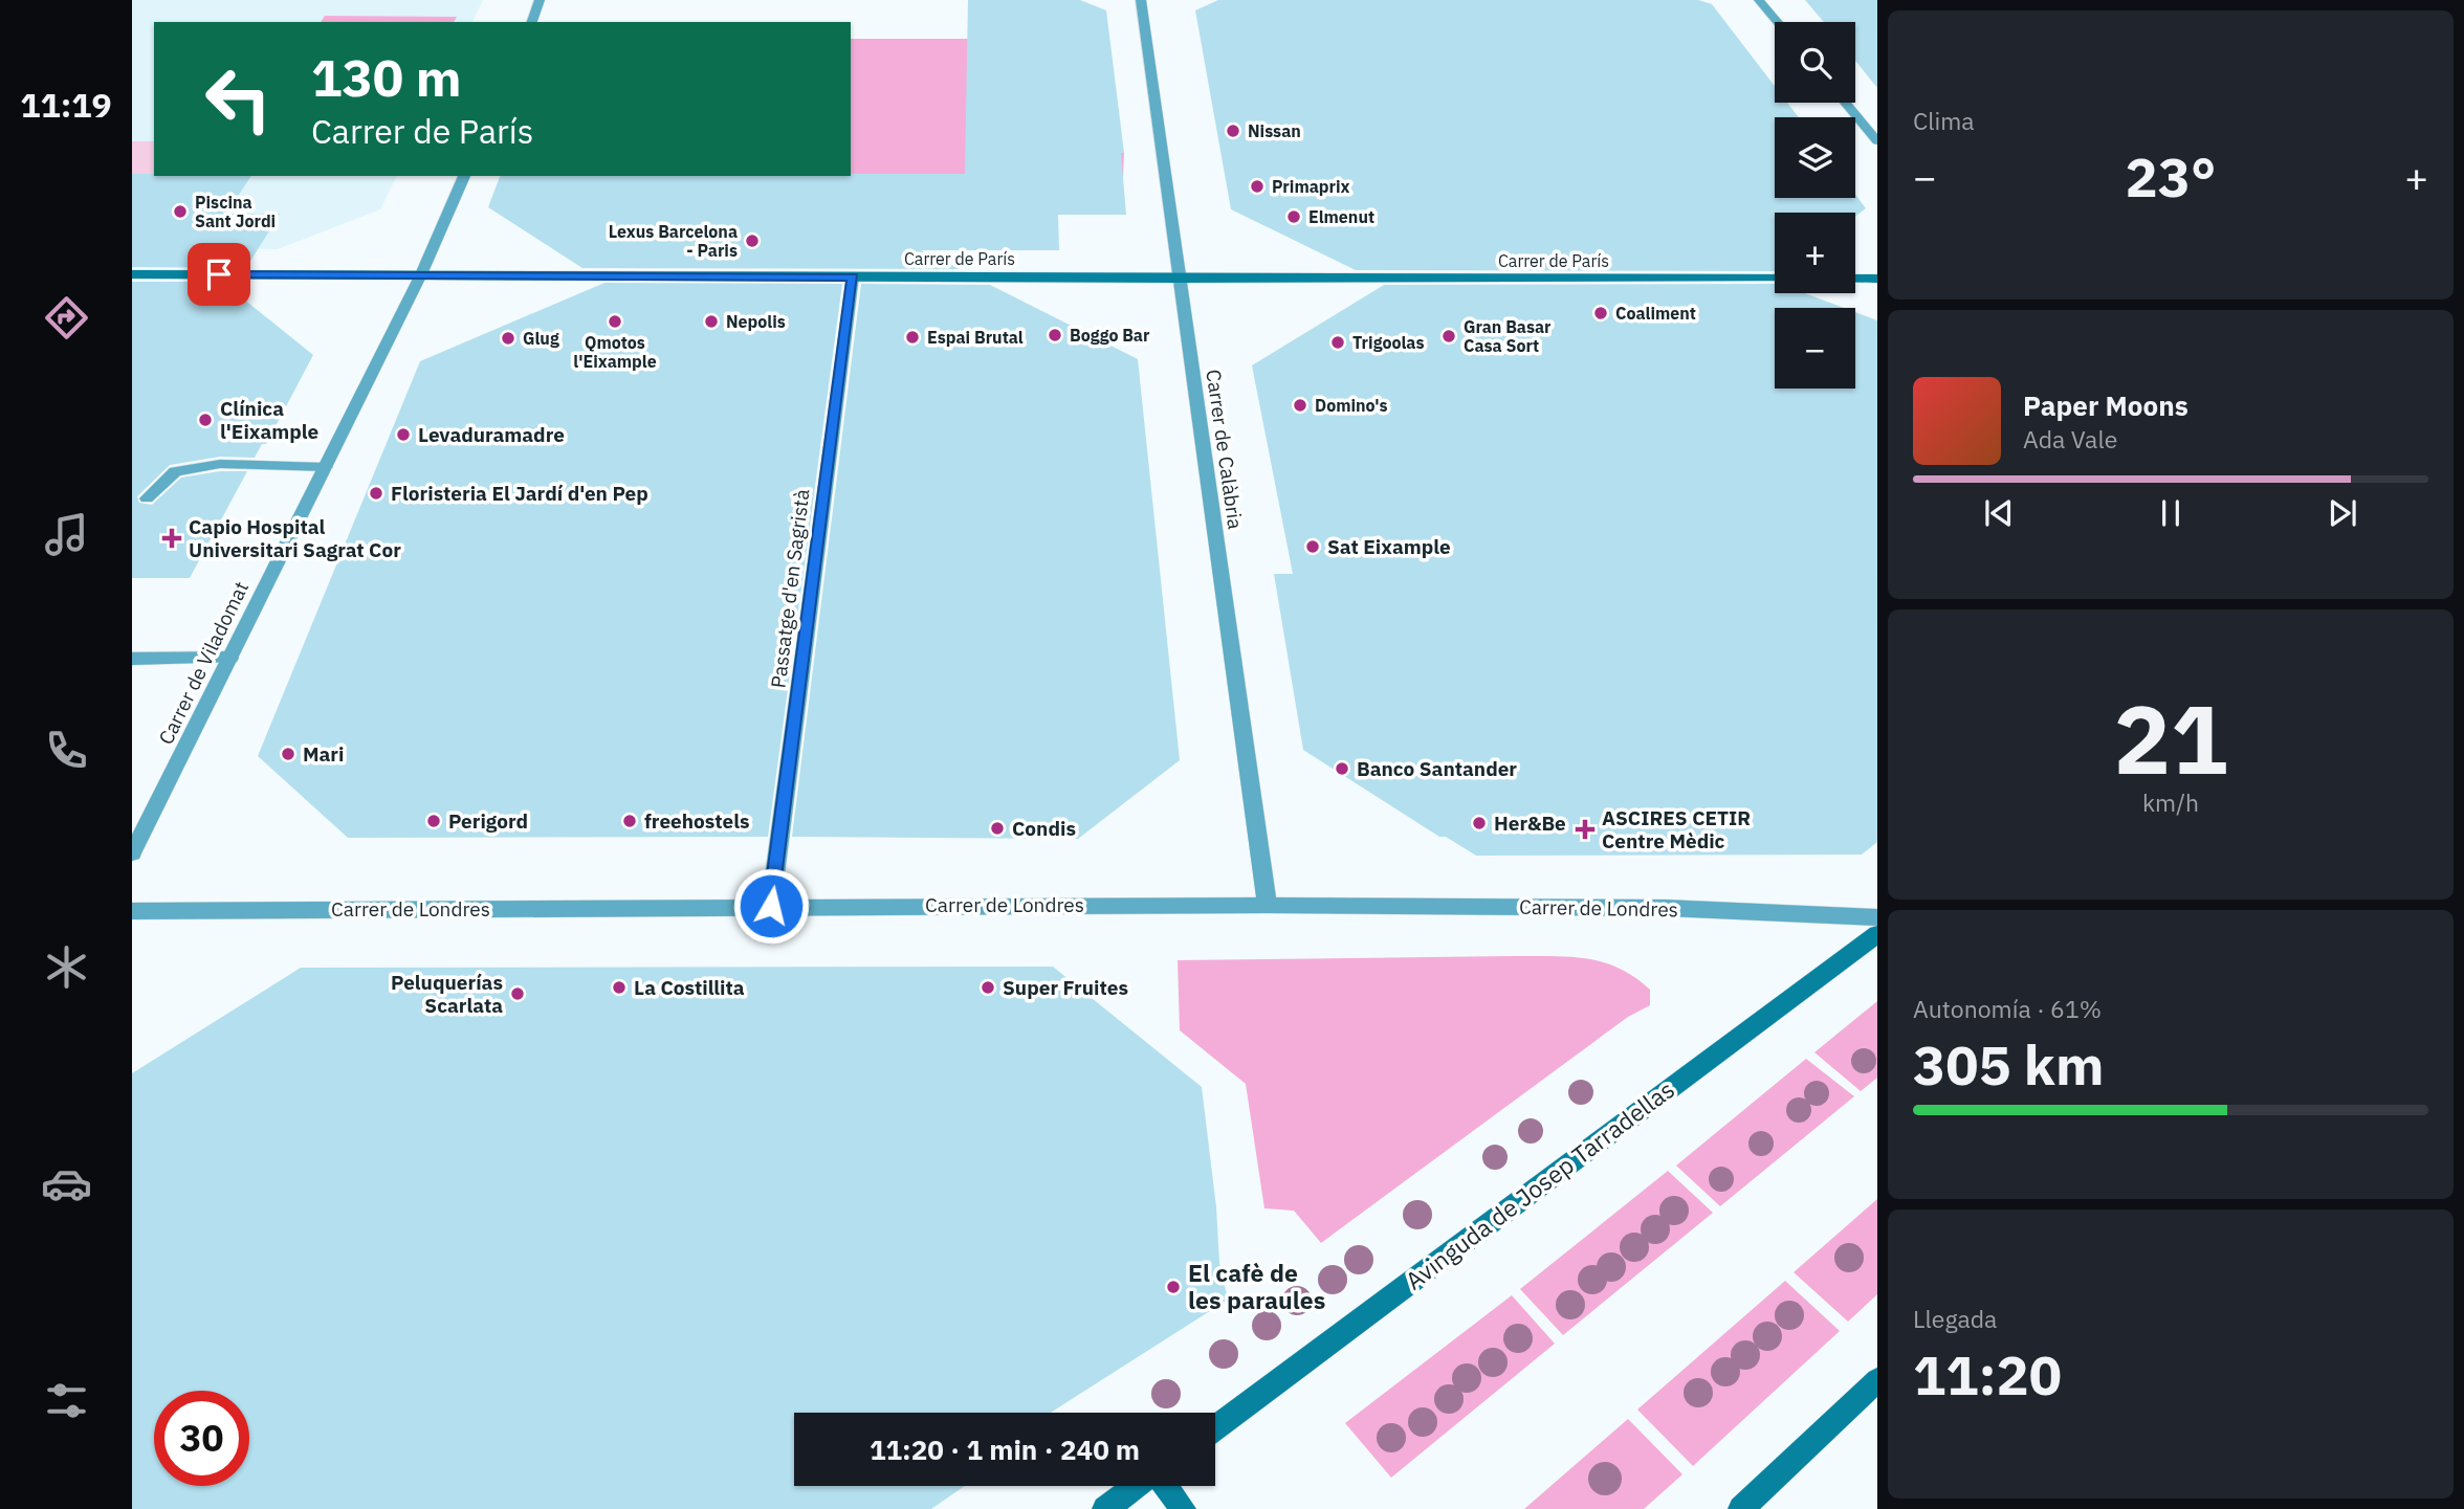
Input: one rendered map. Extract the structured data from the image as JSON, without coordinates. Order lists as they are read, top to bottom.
{
  "streets": {
    "main road": ["Carrer de París", "Avinguda de Josep Tarradellas"],
    "street": [
      "Carrer de Calàbria",
      "Passatge d'en Sagristà",
      "Carrer de Viladomat",
      "Carrer de Londres"
    ]
  },
  "crossings": [
    ["Carrer de París", "Carrer de Calàbria"],
    ["Carrer de París", "Passatge d'en Sagristà"],
    ["Carrer de París", "Carrer de Viladomat"],
    ["Carrer de Calàbria", "Carrer de Londres"],
    ["Passatge d'en Sagristà", "Carrer de Londres"]
  ],
  "places": {
    "other": [
      "Nissan",
      "Primaprix",
      "Piscina Sant Jordi",
      "Elmenut",
      "Lexus Barcelona - Paris",
      "Coaliment",
      "Qmotos l'Eixample",
      "Nepolis",
      "Boggo Bar",
      "Gran Basar Casa Sort",
      "Espai Brutal",
      "Glug",
      "Trigoolas",
      "Domino's",
      "Clínica l'Eixample",
      "Levaduramadre",
      "Floristeria El Jardí d'en Pep",
      "Sat Eixample",
      "Mari",
      "Banco Santander",
      "Perigord",
      "freehostels",
      "Her&Be",
      "Condis",
      "La Costillita",
      "Super Fruites",
      "Peluquerías Scarlata",
      "El cafè de les paraules"
    ],
    "health": ["Capio Hospital Universitari Sagrat Cor", "ASCIRES CETIR Centre Mèdic"]
  },
  "page": {
    "tabs": "11:19",
    "tile": [
      "Clima",
      ["21", "km/h"],
      ["Autonomía · 61%", "305 km"],
      ["Llegada", "11:20"]
    ],
    "map_buttons": ["+", "−"],
    "turn": ["130 m", "Carrer de París"],
    "heat": ["−", "23°", "+"],
    "song": ["Paper Moons", "Ada Vale"],
    "limit": "30",
    "trip": "11:20 · 1 min · 240 m"
  }
}
